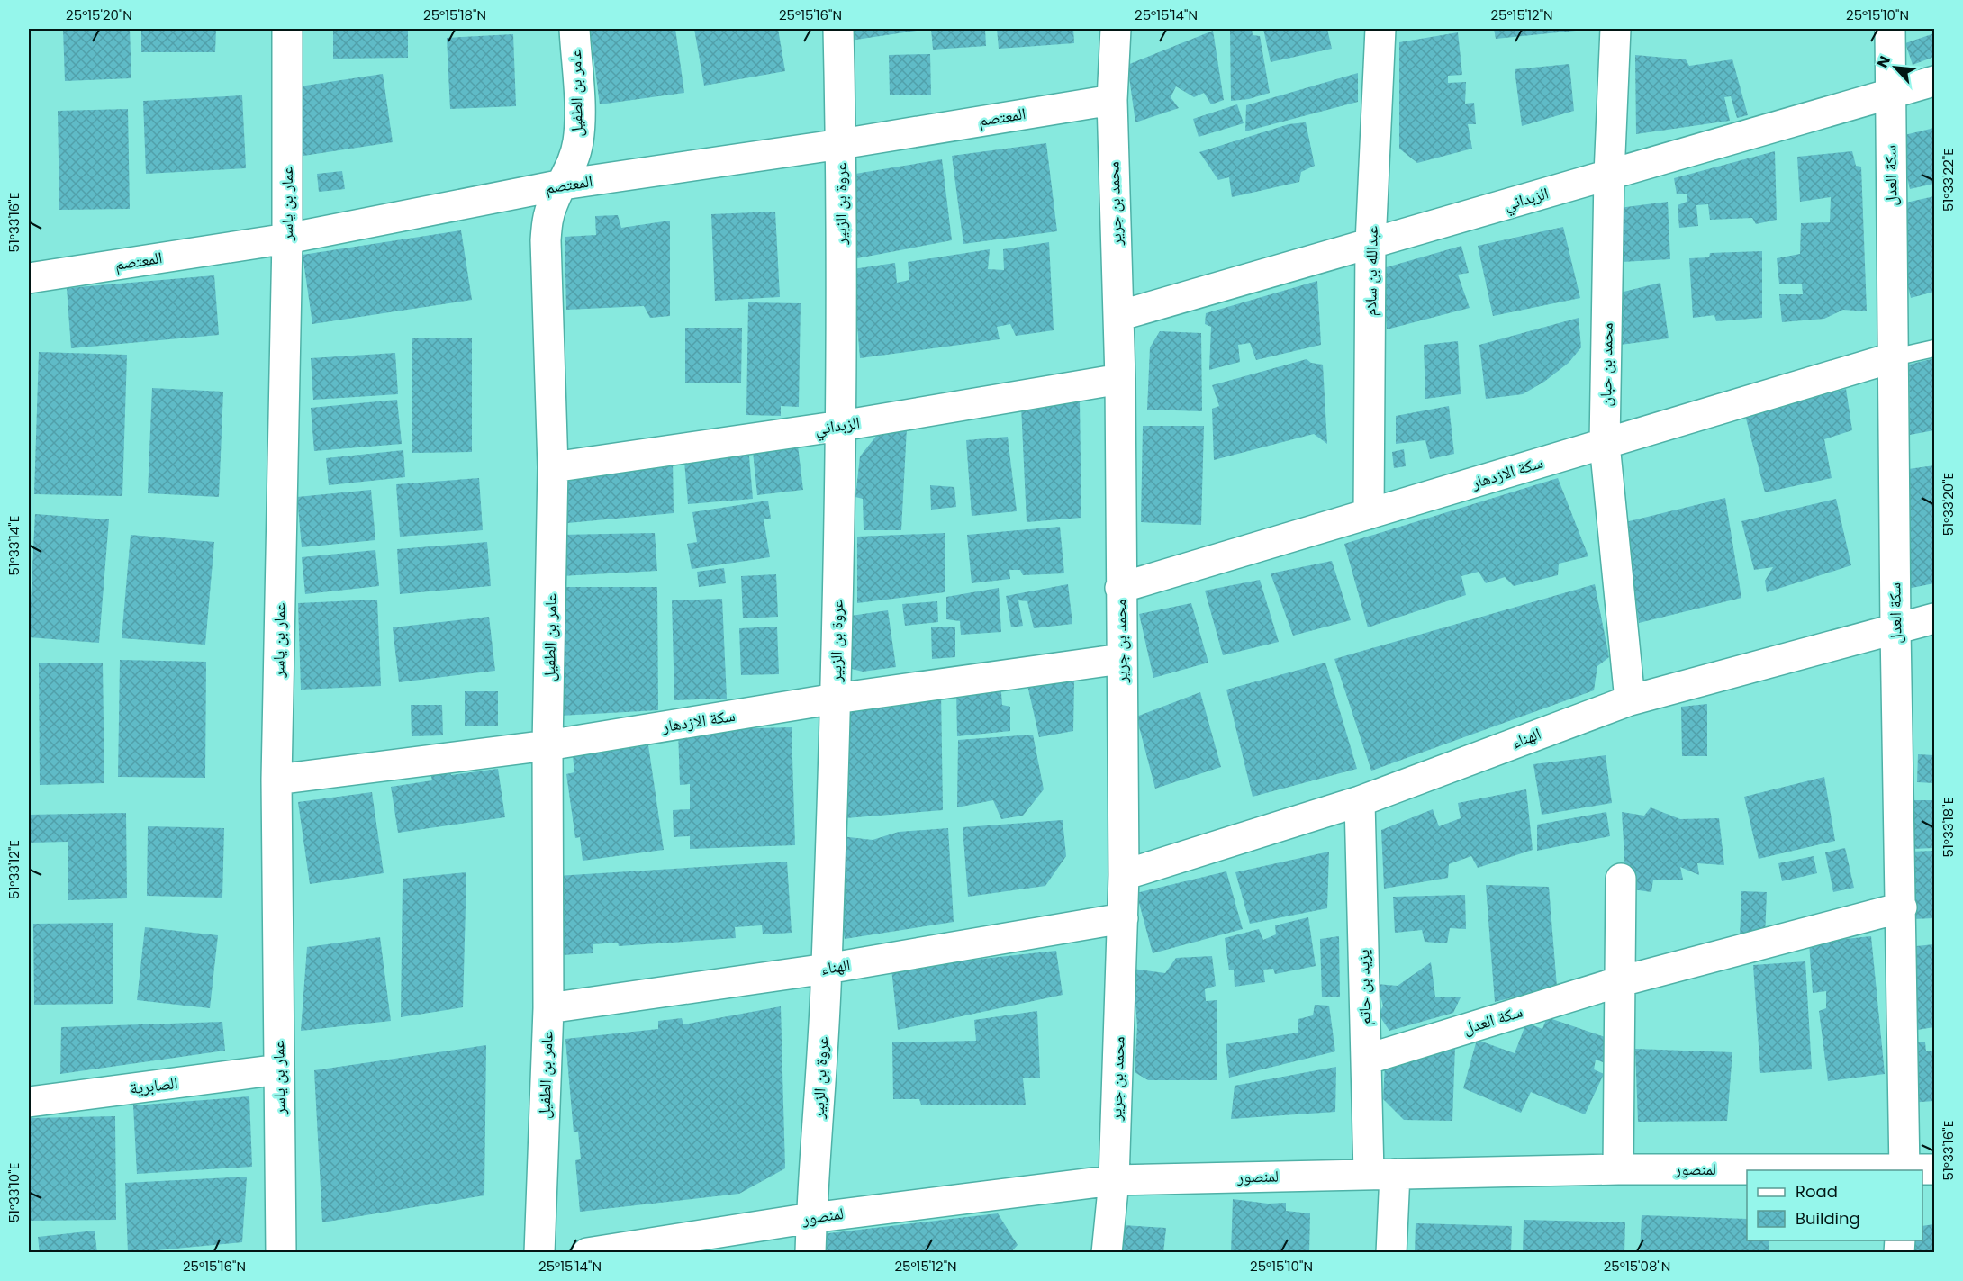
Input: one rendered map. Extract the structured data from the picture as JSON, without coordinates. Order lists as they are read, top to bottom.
{
  "streets": {
    "street": [
      "عامر بن الطفيل",
      "المعتصم",
      "سكة العدل",
      "الزبداني",
      "عمار بن ياسر",
      "عروة بن الزبير",
      "محمد بن جرير",
      "عبدالله بن سلام",
      "محمد بن حبان",
      "سكة الازدهار",
      "الهناء",
      "يزيد بن حاتم",
      "الصابرية",
      "لمنصور"
    ]
  },
  "crossings": [
    ["عامر بن الطفيل", "المعتصم"],
    ["عامر بن الطفيل", "الزبداني"],
    ["عامر بن الطفيل", "سكة الازدهار"],
    ["عامر بن الطفيل", "الهناء"],
    ["المعتصم", "عمار بن ياسر"],
    ["المعتصم", "عروة بن الزبير"],
    ["المعتصم", "محمد بن جرير"],
    ["سكة العدل", "الزبداني"],
    ["سكة العدل", "سكة الازدهار"],
    ["سكة العدل", "الهناء"],
    ["سكة العدل", "يزيد بن حاتم"],
    ["الزبداني", "عروة بن الزبير"],
    ["الزبداني", "محمد بن جرير"],
    ["الزبداني", "عبدالله بن سلام"],
    ["الزبداني", "محمد بن حبان"],
    ["عمار بن ياسر", "سكة الازدهار"],
    ["عمار بن ياسر", "الصابرية"],
    ["عروة بن الزبير", "سكة الازدهار"],
    ["عروة بن الزبير", "الهناء"],
    ["عروة بن الزبير", "لمنصور"],
    ["محمد بن جرير", "سكة الازدهار"],
    ["محمد بن جرير", "الهناء"],
    ["محمد بن جرير", "لمنصور"],
    ["عبدالله بن سلام", "سكة الازدهار"],
    ["محمد بن حبان", "سكة الازدهار"],
    ["محمد بن حبان", "الهناء"],
    ["الهناء", "يزيد بن حاتم"],
    ["يزيد بن حاتم", "لمنصور"]
  ],
  "legend": ["Road", "Building"],
  "north": "top left",
  "coordinates": [
    "25°15'20\"N",
    "25°15'18\"N",
    "25°15'16\"N",
    "25°15'14\"N",
    "25°15'12\"N",
    "25°15'10\"N",
    "51°33'22\"E",
    "51°33'16\"E",
    "51°33'20\"E",
    "51°33'14\"E",
    "51°33'18\"E",
    "51°33'12\"E",
    "51°33'10\"E",
    "25°15'08\"N"
  ]
}
